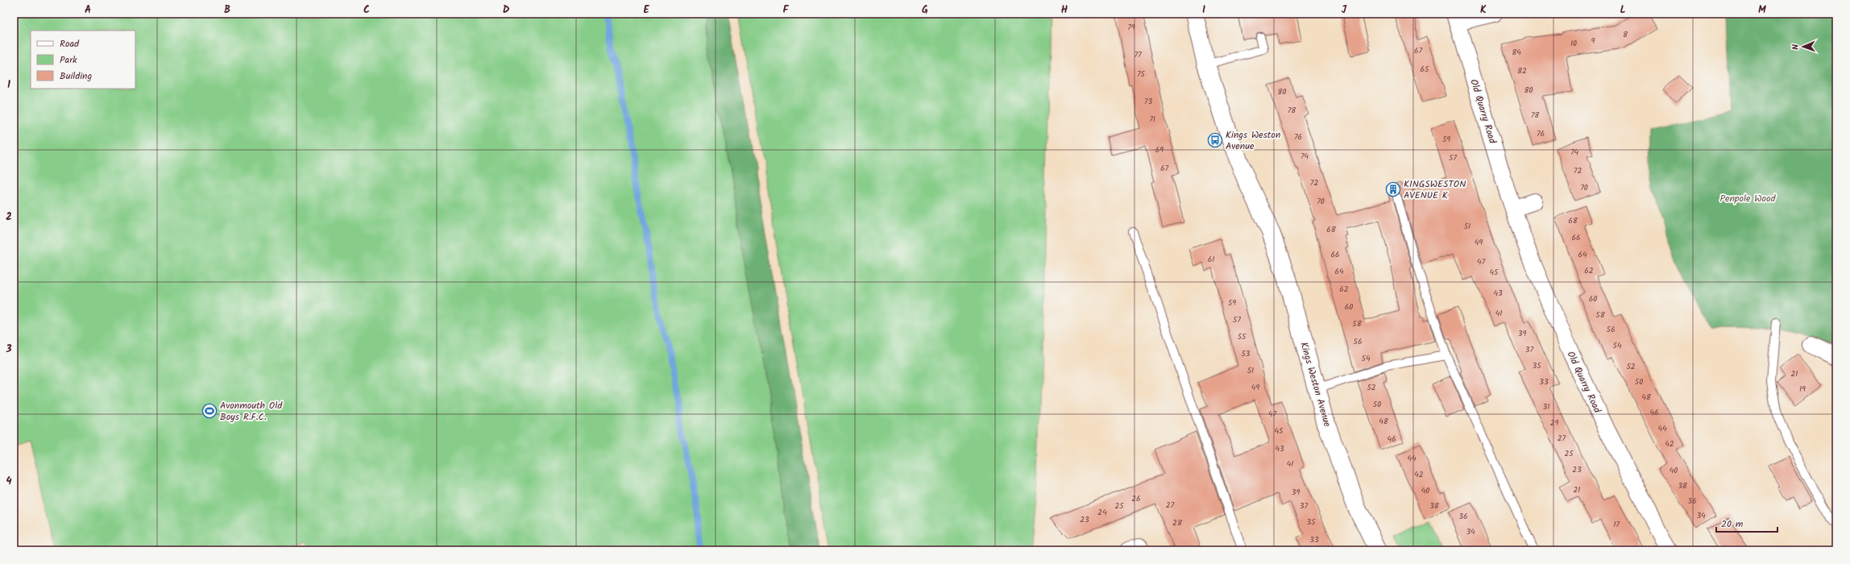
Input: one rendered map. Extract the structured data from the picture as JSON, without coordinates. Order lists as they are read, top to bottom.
{
  "streets": {
    "street": ["Old Quarry Road", "Kings Weston Avenue"]
  },
  "parks": ["Penpole Wood"],
  "places": {
    "bus stop": ["Kings Weston Avenue"],
    "building": ["KINGSWESTON AVENUE K"],
    "sports": ["Avonmouth Old Boys R.F.C."]
  },
  "house_numbers": [
    "79",
    "8",
    "9",
    "10",
    "67",
    "84",
    "77",
    "65",
    "82",
    "75",
    "80",
    "80",
    "73",
    "78",
    "78",
    "71",
    "76",
    "76",
    "59",
    "69",
    "74",
    "74",
    "57",
    "67",
    "72",
    "72",
    "70",
    "70",
    "68",
    "51",
    "68",
    "66",
    "49",
    "66",
    "64",
    "61",
    "47",
    "62",
    "64",
    "45",
    "62",
    "43",
    "60",
    "59",
    "60",
    "41",
    "58",
    "57",
    "58",
    "56",
    "39",
    "55",
    "56",
    "54",
    "37",
    "53",
    "54",
    "35",
    "52",
    "51",
    "21",
    "33",
    "50",
    "49",
    "52",
    "19",
    "48",
    "50",
    "31",
    "46",
    "47",
    "48",
    "29",
    "44",
    "45",
    "27",
    "46",
    "42",
    "43",
    "25",
    "44",
    "41",
    "23",
    "40",
    "42",
    "38",
    "21",
    "40",
    "39",
    "26",
    "36",
    "27",
    "25",
    "37",
    "38",
    "24",
    "34",
    "36",
    "23",
    "35",
    "28",
    "17",
    "34",
    "33"
  ],
  "legend": ["Road", "Park", "Building"],
  "scale_bar": "20 m",
  "north": "left",
  "grid": {
    "columns": [
      "A",
      "B",
      "C",
      "D",
      "E",
      "F",
      "G",
      "H",
      "I",
      "J",
      "K",
      "L",
      "M"
    ],
    "rows": [
      "1",
      "2",
      "3",
      "4"
    ]
  }
}
